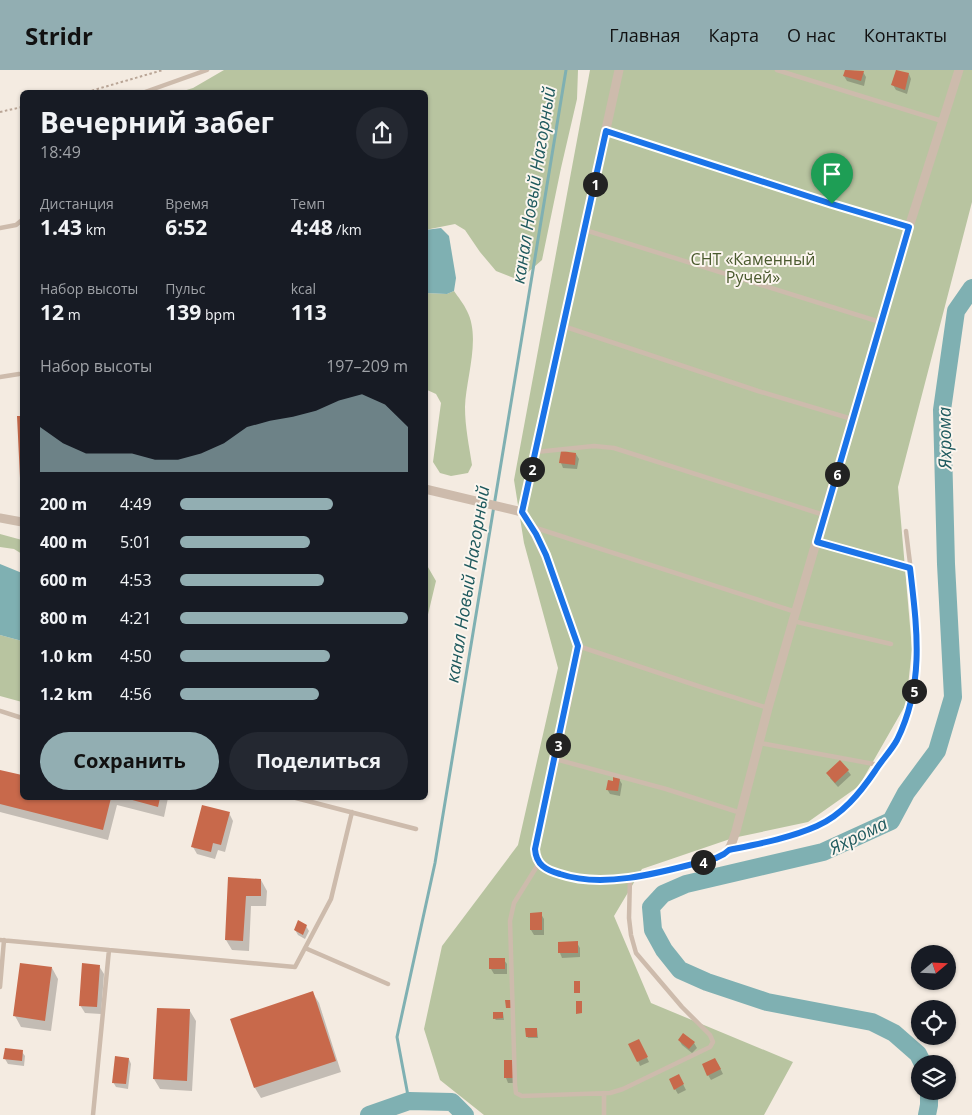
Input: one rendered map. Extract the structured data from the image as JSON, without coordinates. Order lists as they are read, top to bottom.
{
  "water": ["канал Новый Нагорный", "Яхрома"],
  "parks": ["СНТ «Каменный Ручей»"],
  "north": "right",
  "page": {
    "header": "Stridr",
    "nav": [
      "Главная",
      "Карта",
      "О нас",
      "Контакты"
    ],
    "heading": ["Вечерний забег", "18:49"],
    "pins": [
      "1",
      "2",
      "6",
      "5",
      "3",
      "4"
    ],
    "stats": [
      ["Дистанция", "1.43 km"],
      ["Время", "6:52"],
      ["Темп", "4:48 /km"],
      ["Набор высоты", "12 m"],
      ["Пульс", "139 bpm"],
      ["kcal", "113"]
    ],
    "chart": ["Набор высоты", "197–209 m"],
    "list": [
      {
        "name": "200 m",
        "note": "4:49"
      },
      {
        "name": "400 m",
        "note": "5:01"
      },
      {
        "name": "600 m",
        "note": "4:53"
      },
      {
        "name": "800 m",
        "note": "4:21"
      },
      {
        "name": "1.0 km",
        "note": "4:50"
      },
      {
        "name": "1.2 km",
        "note": "4:56"
      }
    ],
    "buttons": ["Сохранить", "Поделиться"]
  }
}
